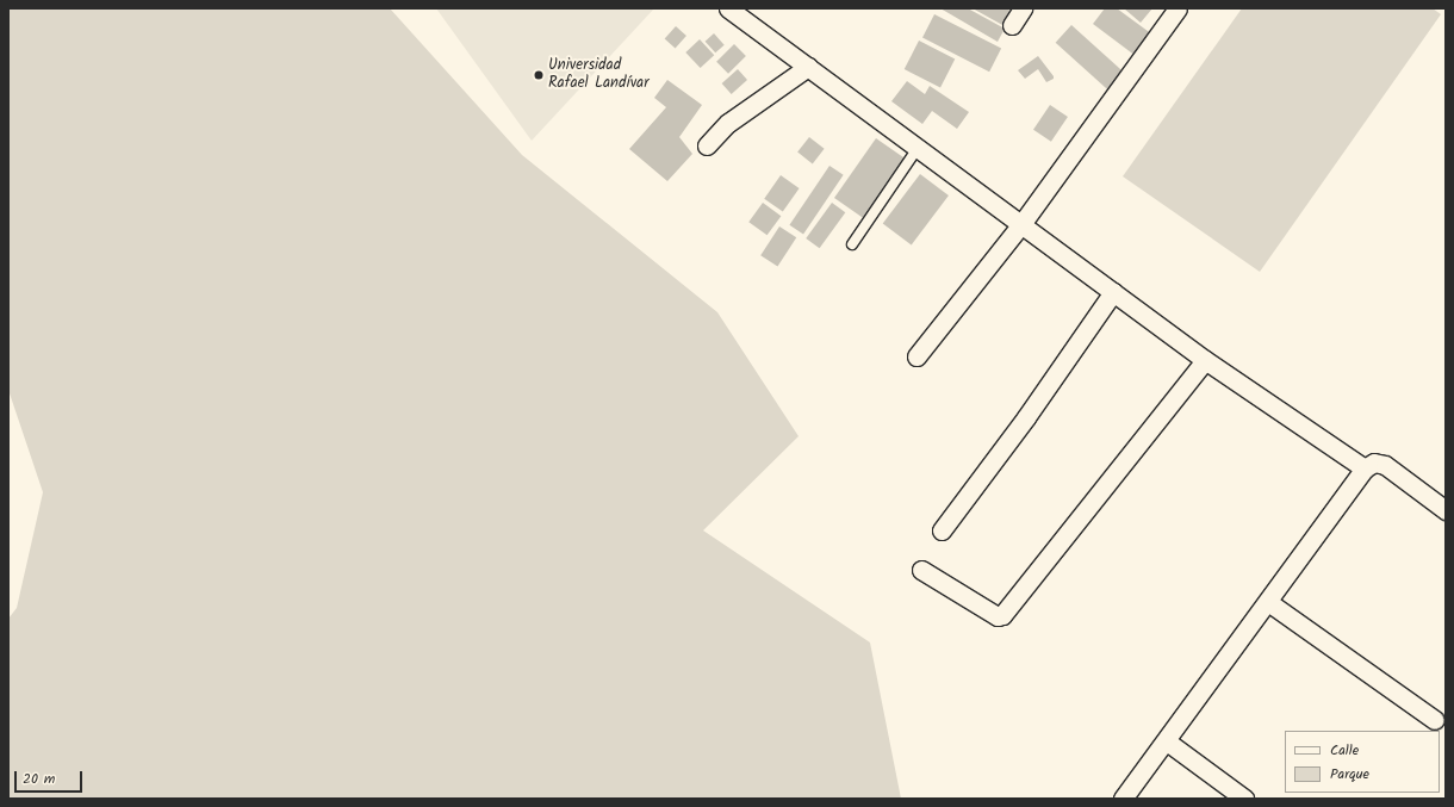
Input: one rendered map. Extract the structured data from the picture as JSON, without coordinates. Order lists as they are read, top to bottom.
{
  "places": ["Universidad Rafael Landívar"],
  "legend": ["Calle", "Parque"],
  "scale_bar": "20 m"
}
